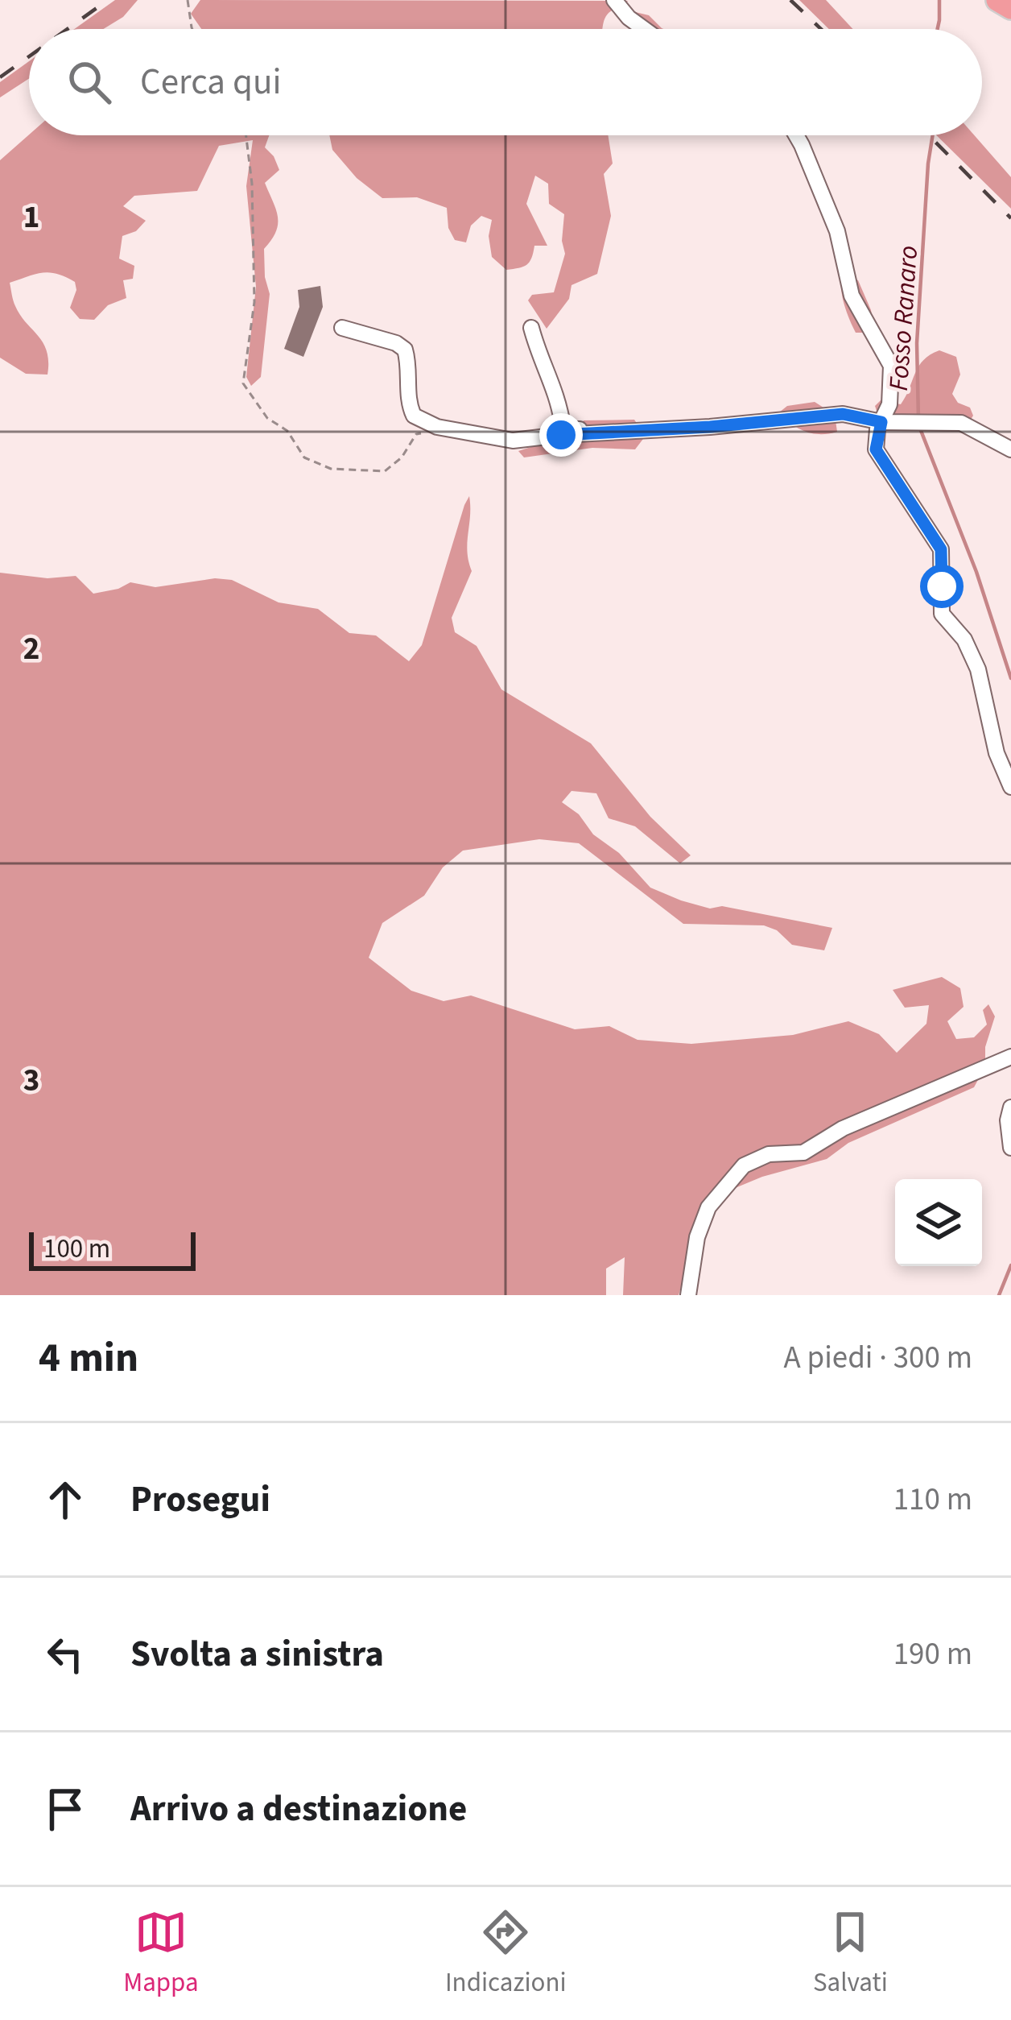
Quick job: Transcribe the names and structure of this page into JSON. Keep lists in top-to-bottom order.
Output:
{
  "water": ["Fosso Ranaro"],
  "scale_bar": "100 m",
  "page": {
    "search": "Cerca qui",
    "scale": "100 m",
    "heading": ["4 min", "A piedi · 300 m"],
    "list": [
      ["Prosegui", "110 m"],
      ["Svolta a sinistra", "190 m"],
      "Arrivo a destinazione"
    ],
    "nav": ["Mappa", "Indicazioni", "Salvati"]
  },
  "grid": {
    "rows": ["1", "2", "3"]
  }
}
